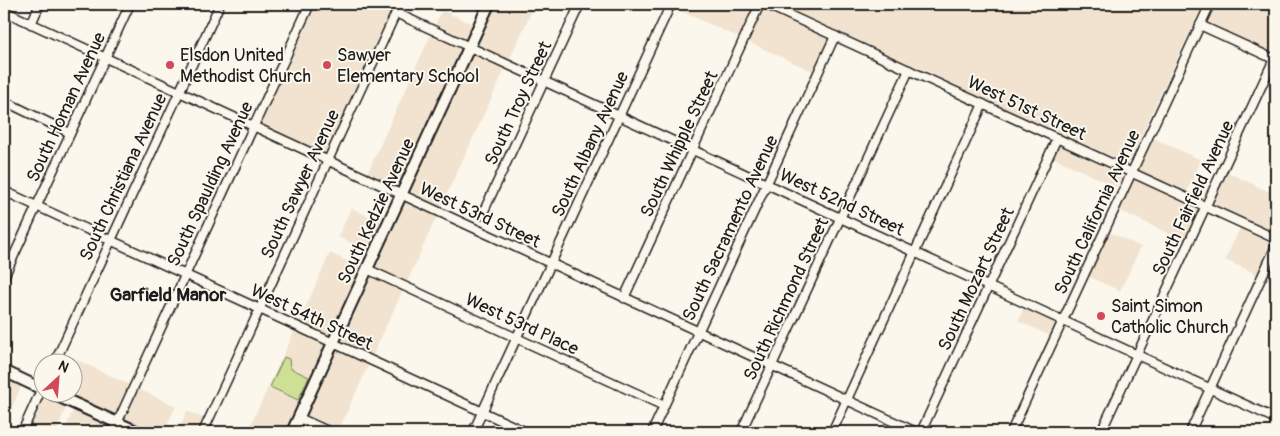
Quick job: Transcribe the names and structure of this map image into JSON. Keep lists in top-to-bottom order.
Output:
{
  "streets": {
    "main road": ["South Kedzie Avenue"],
    "street": [
      "South Troy Street",
      "South Homan Avenue",
      "West 51st Street",
      "South Albany Avenue",
      "South Whipple Street",
      "South Christiana Avenue",
      "South Spaulding Avenue",
      "South Sawyer Avenue",
      "South Fairfield Avenue",
      "West 52nd Street",
      "South California Avenue",
      "West 53rd Street",
      "South Sacramento Avenue",
      "South Mozart Street",
      "South Richmond Street",
      "West 54th Street",
      "West 53rd Place"
    ]
  },
  "crossings": [
    ["South Troy Street", "West 52nd Street"],
    ["South Homan Avenue", "West 53rd Street"],
    ["South Homan Avenue", "West 54th Street"],
    ["West 51st Street", "South Fairfield Avenue"],
    ["West 51st Street", "South California Avenue"],
    ["West 51st Street", "South Sacramento Avenue"],
    ["West 51st Street", "South Mozart Street"],
    ["West 51st Street", "South Richmond Street"],
    ["South Albany Avenue", "West 52nd Street"],
    ["South Albany Avenue", "West 53rd Street"],
    ["South Albany Avenue", "West 54th Street"],
    ["South Albany Avenue", "West 53rd Place"],
    ["South Whipple Street", "West 52nd Street"],
    ["South Whipple Street", "West 53rd Street"],
    ["South Christiana Avenue", "West 53rd Street"],
    ["South Christiana Avenue", "West 54th Street"],
    ["South Spaulding Avenue", "West 53rd Street"],
    ["South Spaulding Avenue", "West 54th Street"],
    ["South Sawyer Avenue", "West 52nd Street"],
    ["South Sawyer Avenue", "West 53rd Street"],
    ["South Sawyer Avenue", "West 54th Street"],
    ["South Fairfield Avenue", "West 52nd Street"],
    ["West 52nd Street", "South Kedzie Avenue"],
    ["West 52nd Street", "South California Avenue"],
    ["West 52nd Street", "South Sacramento Avenue"],
    ["West 52nd Street", "South Mozart Street"],
    ["West 52nd Street", "South Richmond Street"],
    ["South Kedzie Avenue", "West 53rd Street"],
    ["South Kedzie Avenue", "West 54th Street"],
    ["South Kedzie Avenue", "West 53rd Place"],
    ["West 53rd Street", "South Sacramento Avenue"],
    ["West 53rd Street", "South Richmond Street"],
    ["South Sacramento Avenue", "West 53rd Place"]
  ],
  "districts": ["Garfield Manor"],
  "places": ["Elsdon United Methodist Church", "Sawyer Elementary School", "Saint Simon Catholic Church"],
  "north": "top right"
}
